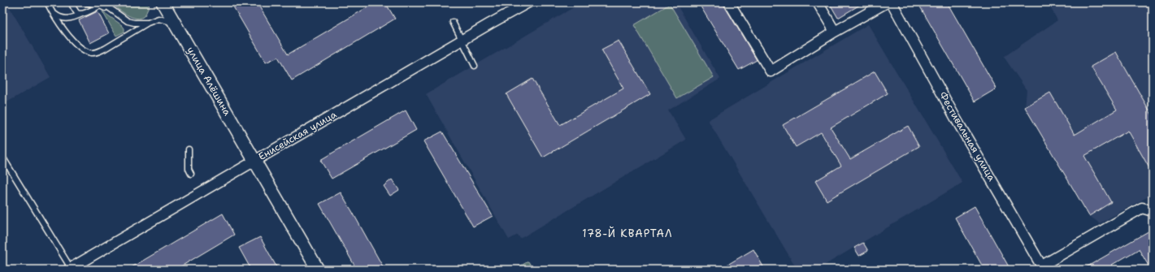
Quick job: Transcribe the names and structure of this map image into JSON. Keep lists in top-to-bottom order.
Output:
{
  "streets": {
    "street": ["улица Алёшина", "Енисейская улица", "Фестивальная улица"]
  },
  "crossings": [
    ["улица Алёшина", "Енисейская улица"]
  ],
  "districts": ["178-Й КВАРТАЛ"]
}
